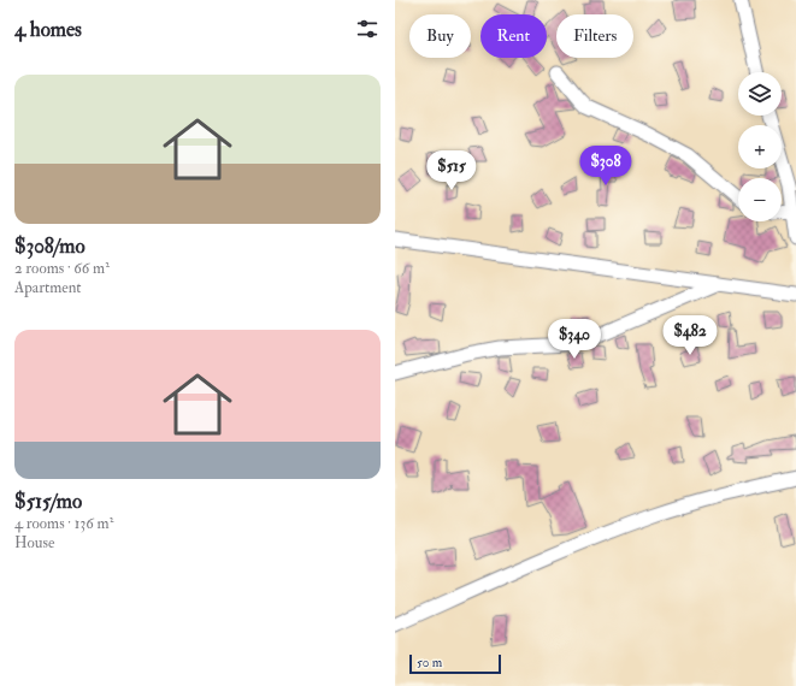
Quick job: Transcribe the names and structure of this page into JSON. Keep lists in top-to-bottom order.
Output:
{
  "scale_bar": "50 m",
  "page": {
    "heading": "4 homes",
    "chip": ["Buy", "Rent", "Filters"],
    "list": [
      {
        "name": "$308/mo",
        "note": "2 rooms · 66 m² · Apartment"
      },
      {
        "name": "$515/mo",
        "note": "4 rooms · 136 m² · House"
      }
    ],
    "map_buttons": ["+", "−"],
    "price": [
      "$308",
      "$515",
      "$482",
      "$340"
    ],
    "scale": "50 m"
  }
}
